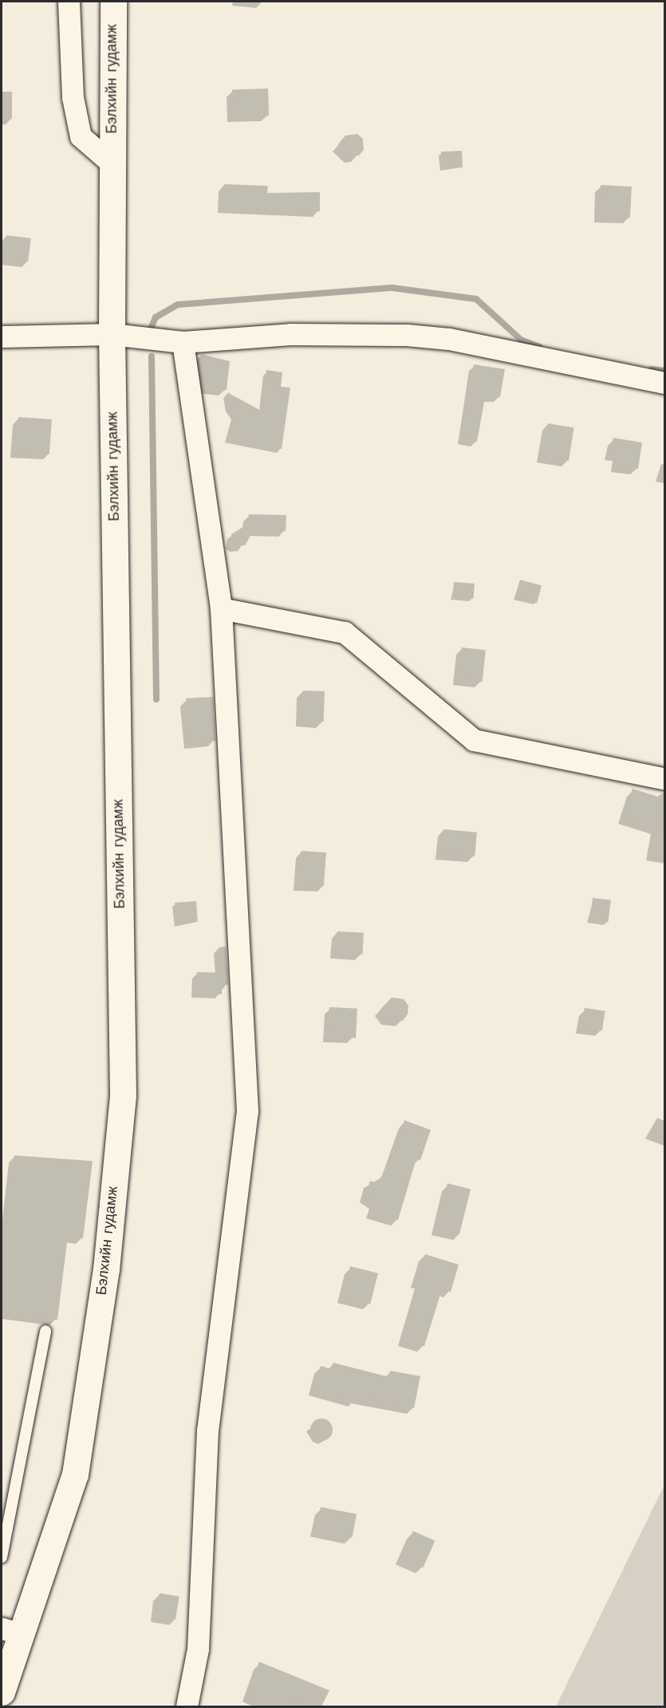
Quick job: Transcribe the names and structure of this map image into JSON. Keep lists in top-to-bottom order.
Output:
{
  "streets": {
    "main road": ["Бэлхийн гудамж"]
  }
}
